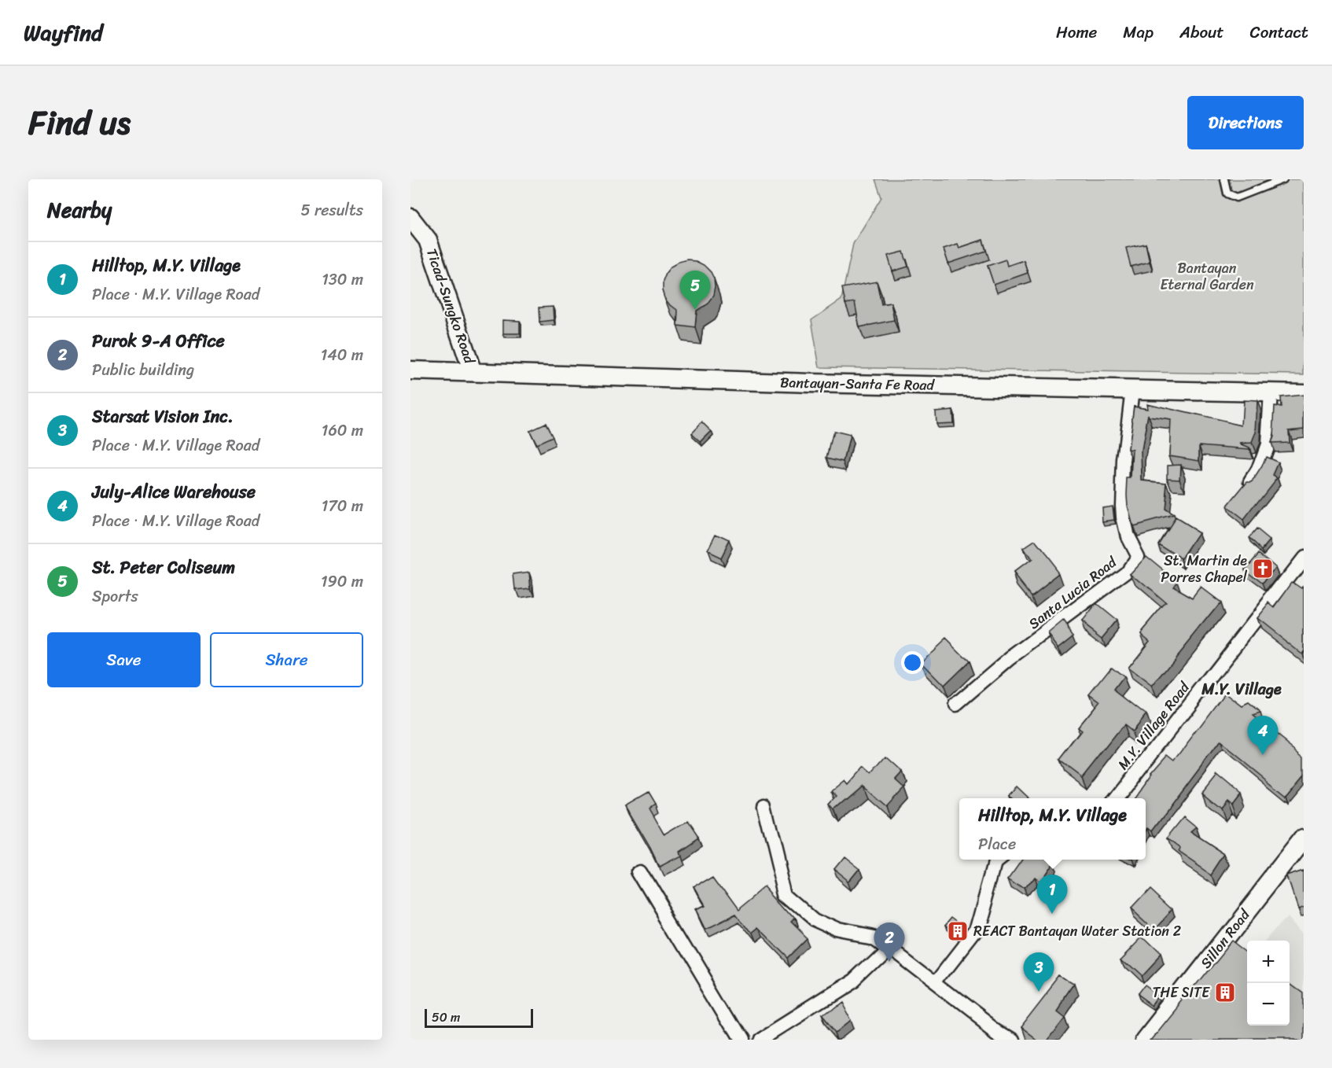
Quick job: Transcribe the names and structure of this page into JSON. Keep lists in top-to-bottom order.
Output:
{
  "streets": {
    "main road": ["Ticad-Sungko Road", "Bantayan-Santa Fe Road", "Sillon Road"],
    "street": ["Santa Lucia Road", "M.Y. Village Road"]
  },
  "crossings": [
    ["Ticad-Sungko Road", "Bantayan-Santa Fe Road"],
    ["Bantayan-Santa Fe Road", "Santa Lucia Road"]
  ],
  "districts": ["M.Y. Village"],
  "parks": ["Bantayan Eternal Garden"],
  "places": {
    "church": ["St. Martin de Porres Chapel"],
    "building": ["REACT Bantayan Water Station 2", "THE SITE"]
  },
  "scale_bar": "50 m",
  "page": {
    "header": "Wayfind",
    "nav": [
      "Home",
      "Map",
      "About",
      "Contact"
    ],
    "title": "Find us",
    "buttons": [
      "Directions",
      ["Save", "Share"]
    ],
    "heading": ["Nearby", "5 results"],
    "list": [
      {
        "mark": "1",
        "name": "Hilltop, M.Y. Village",
        "note": "Place · M.Y. Village Road",
        "value": "130 m"
      },
      {
        "mark": "2",
        "name": "Purok 9-A Office",
        "note": "Public building",
        "value": "140 m"
      },
      {
        "mark": "3",
        "name": "Starsat Vision Inc.",
        "note": "Place · M.Y. Village Road",
        "value": "160 m"
      },
      {
        "mark": "4",
        "name": "July-Alice Warehouse",
        "note": "Place · M.Y. Village Road",
        "value": "170 m"
      },
      {
        "mark": "5",
        "name": "St. Peter Coliseum",
        "note": "Sports",
        "value": "190 m"
      }
    ],
    "pins": [
      "5",
      "4",
      "1",
      "2",
      "3"
    ],
    "popup": ["Hilltop, M.Y. Village", "Place"],
    "map_buttons": ["+", "−"],
    "scale": "50 m"
  }
}
